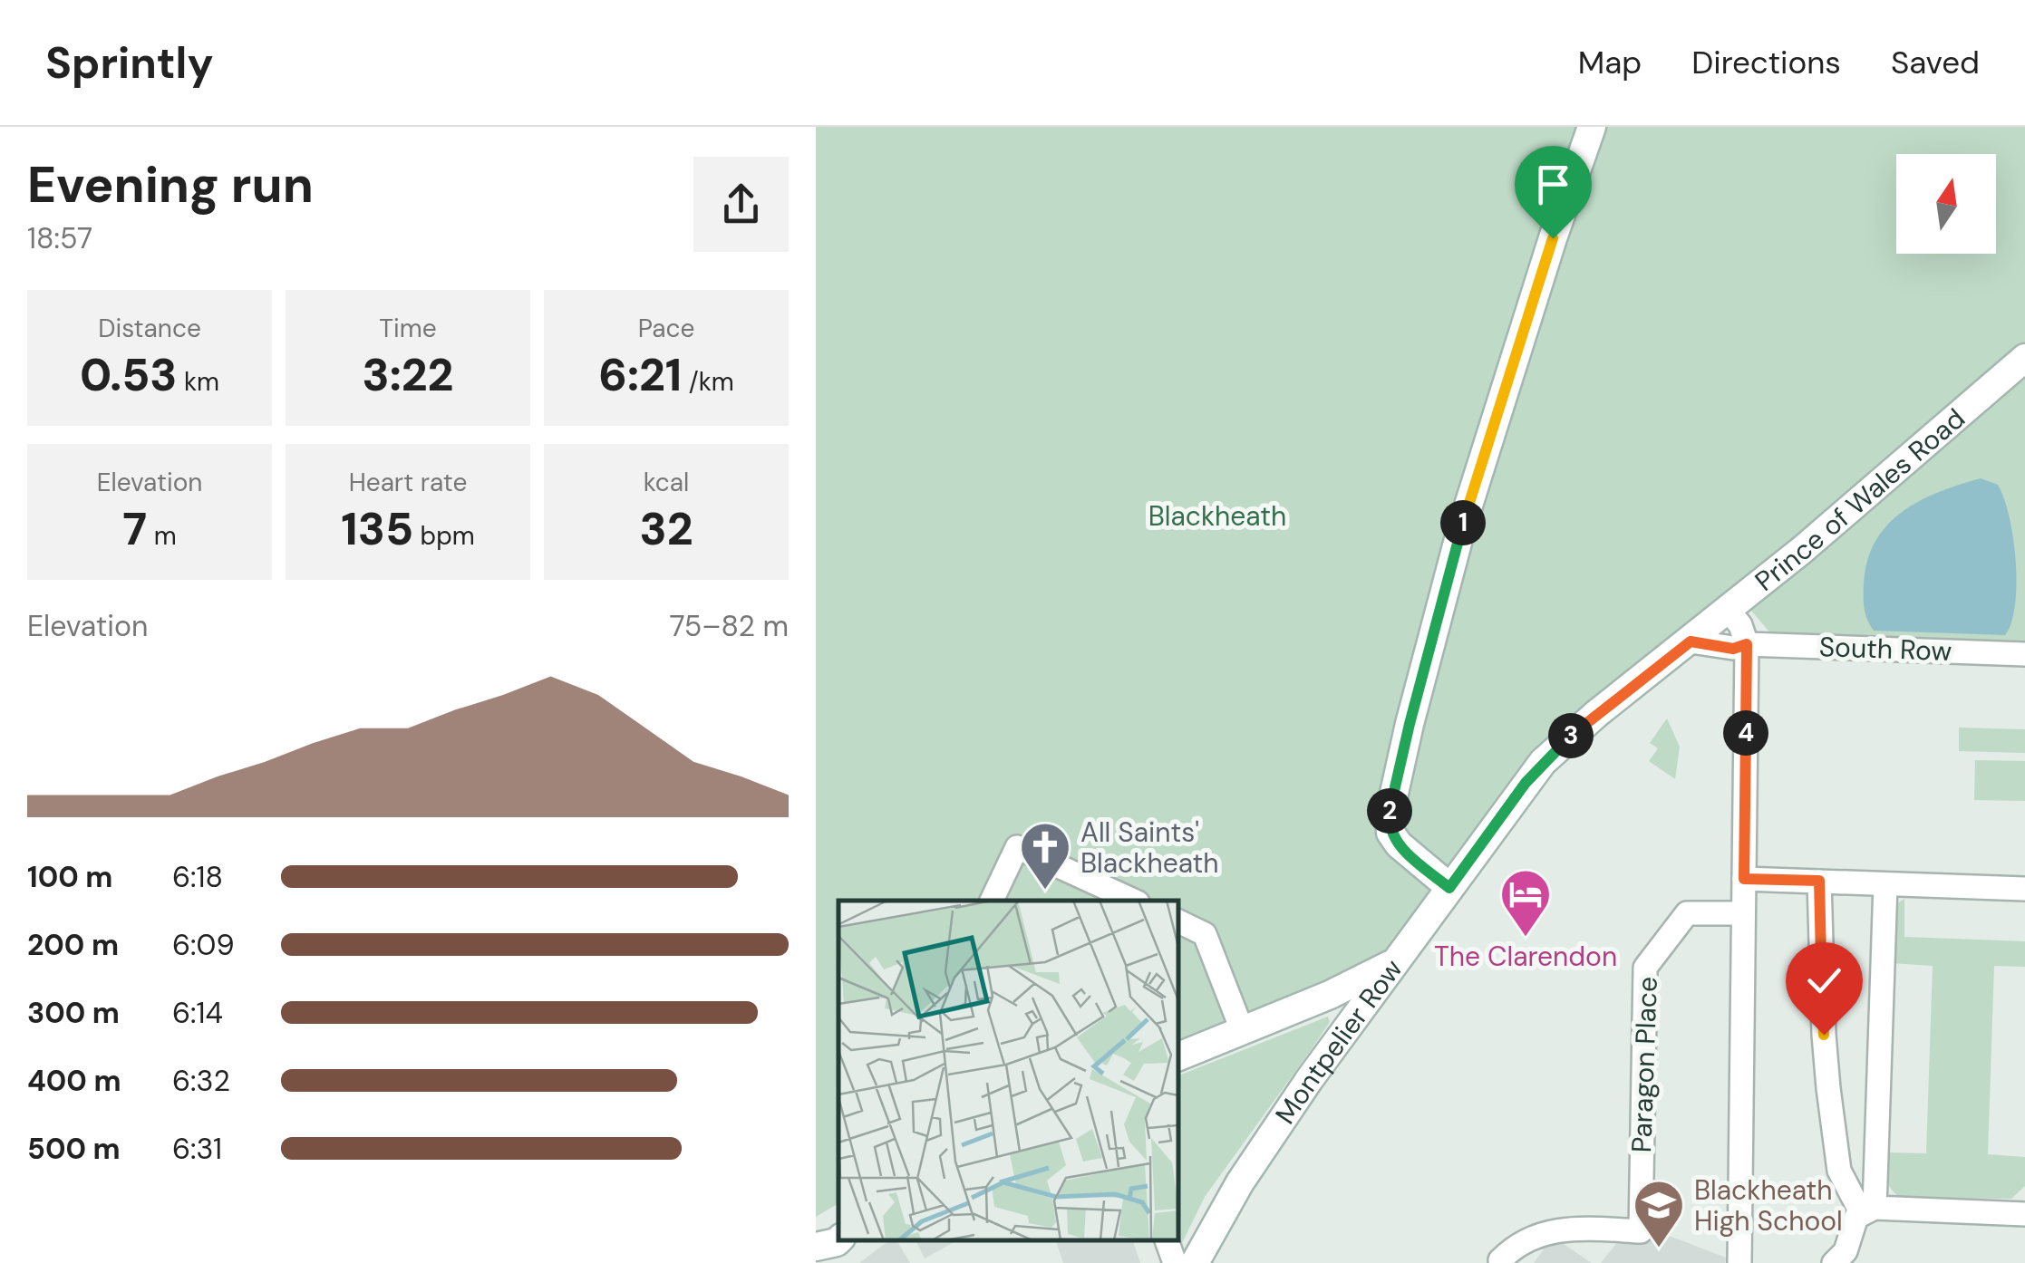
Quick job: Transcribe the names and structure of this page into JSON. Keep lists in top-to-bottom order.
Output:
{
  "streets": {
    "main road": ["Prince of Wales Road", "Montpelier Row"],
    "street": ["South Row", "Paragon Place"]
  },
  "crossings": [
    ["Prince of Wales Road", "South Row"],
    ["Prince of Wales Road", "Montpelier Row"],
    ["South Row", "Montpelier Row"]
  ],
  "parks": ["Blackheath"],
  "places": {
    "church": ["All Saints' Blackheath"],
    "hotel": ["The Clarendon"],
    "school or university": ["Blackheath High School"]
  },
  "north": "top",
  "page": {
    "header": "Sprintly",
    "nav": ["Map", "Directions", "Saved"],
    "heading": ["Evening run", "18:57"],
    "stats": [
      ["Distance", "0.53 km"],
      ["Time", "3:22"],
      ["Pace", "6:21 /km"],
      ["Elevation", "7 m"],
      ["Heart rate", "135 bpm"],
      ["kcal", "32"]
    ],
    "pins": [
      "1",
      "4",
      "3",
      "2"
    ],
    "chart": ["Elevation", "75–82 m"],
    "list": [
      {
        "name": "100 m",
        "note": "6:18"
      },
      {
        "name": "200 m",
        "note": "6:09"
      },
      {
        "name": "300 m",
        "note": "6:14"
      },
      {
        "name": "400 m",
        "note": "6:32"
      },
      {
        "name": "500 m",
        "note": "6:31"
      }
    ]
  }
}
